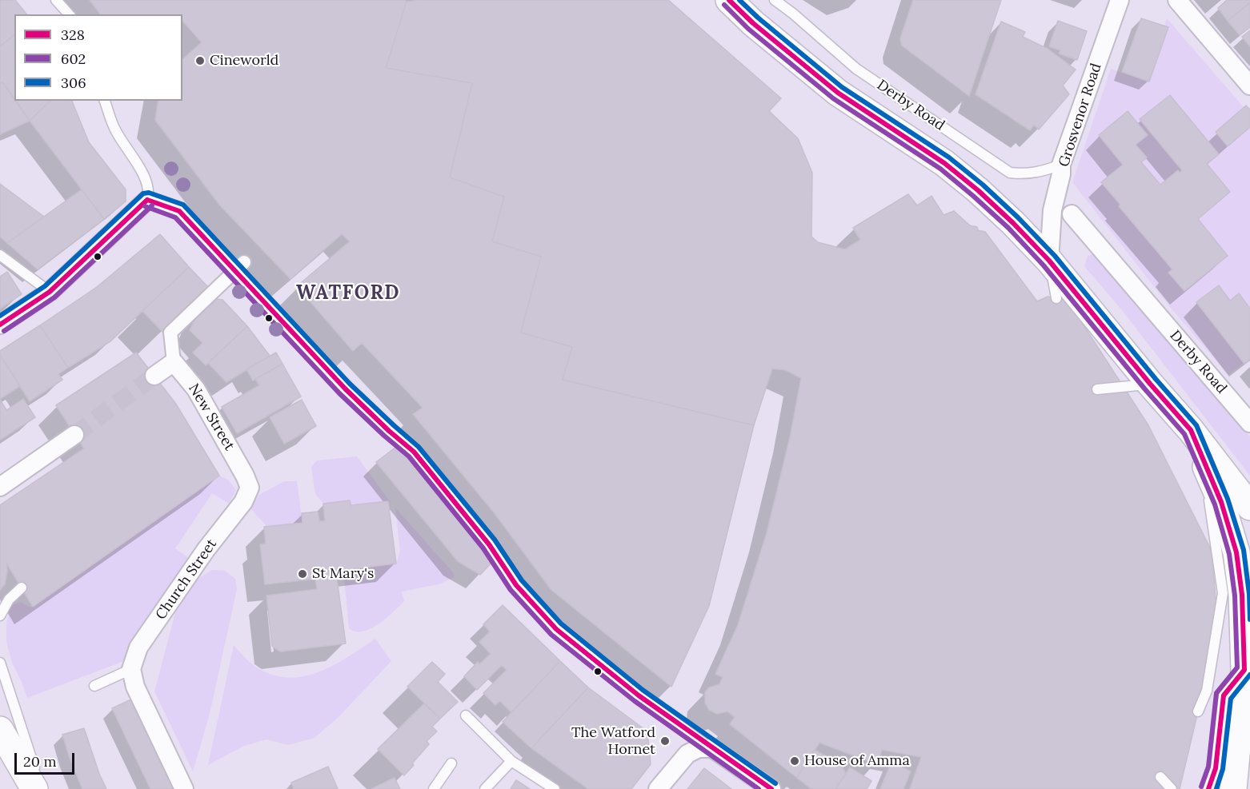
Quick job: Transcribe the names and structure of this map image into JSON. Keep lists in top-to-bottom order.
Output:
{
  "streets": {
    "street": [
      "Derby Road",
      "Grosvenor Road",
      "New Street",
      "Church Street"
    ]
  },
  "crossings": [
    ["Derby Road", "Grosvenor Road"],
    ["New Street", "Church Street"]
  ],
  "districts": ["WATFORD"],
  "places": [
    "Cineworld",
    "St Mary's",
    "The Watford Hornet",
    "House of Amma"
  ],
  "lines": ["transit line 328", "transit line 306", "transit line 602"],
  "legend": ["328", "602", "306"],
  "scale_bar": "20 m"
}
